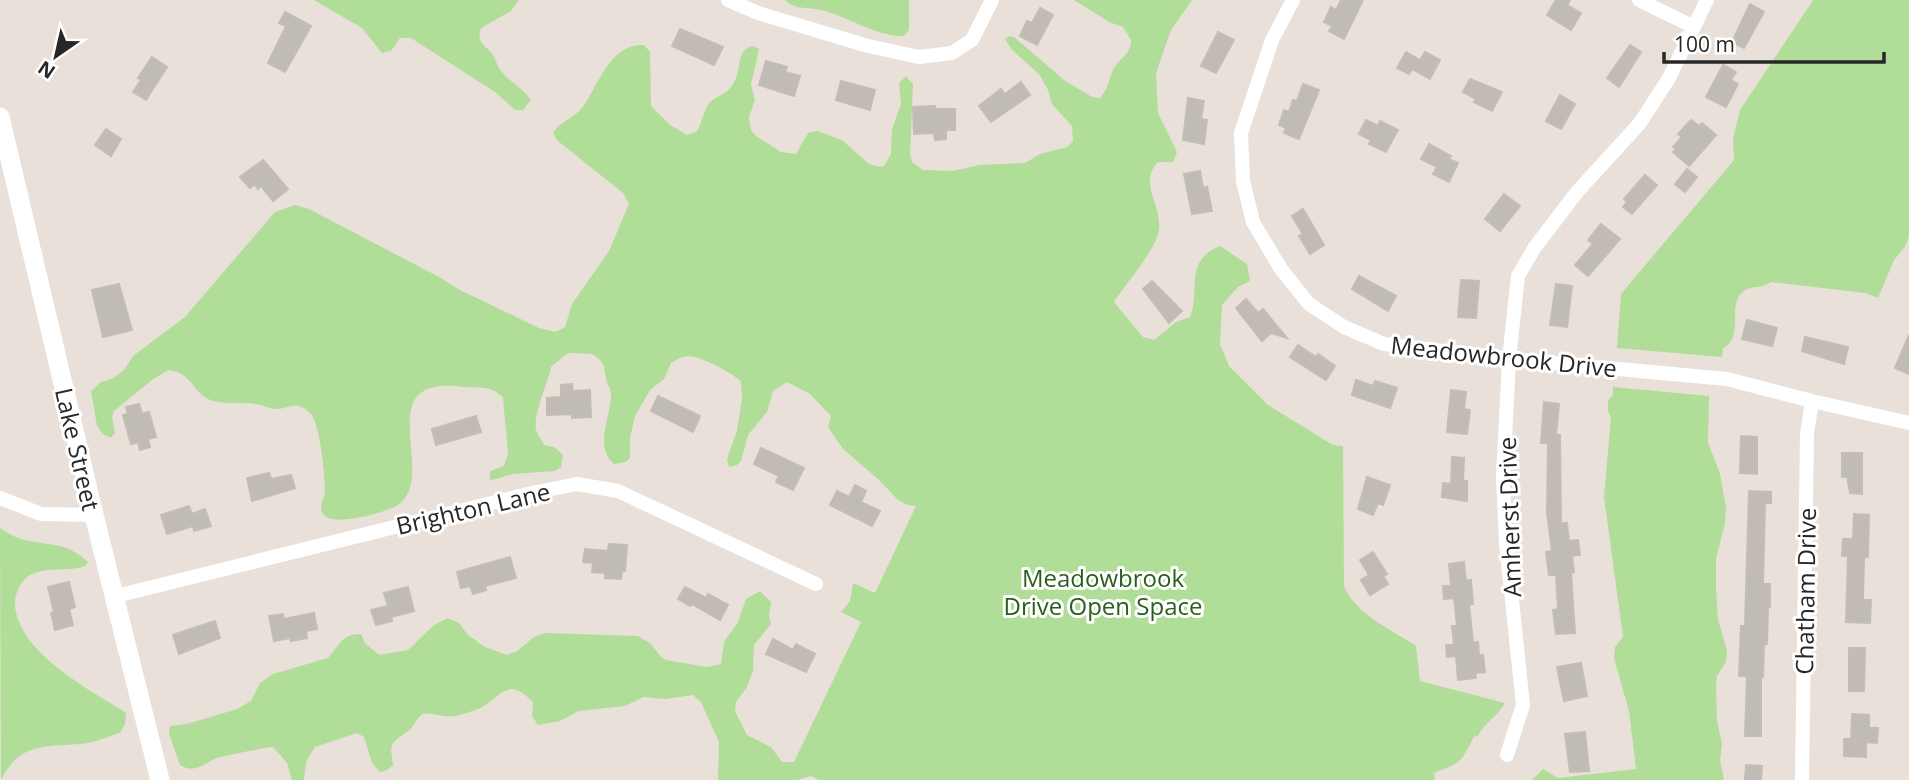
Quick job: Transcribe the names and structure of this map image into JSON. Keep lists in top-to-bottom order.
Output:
{
  "streets": {
    "street": [
      "Meadowbrook Drive",
      "Lake Street",
      "Brighton Lane",
      "Amherst Drive",
      "Chatham Drive"
    ]
  },
  "crossings": [
    ["Meadowbrook Drive", "Amherst Drive"],
    ["Meadowbrook Drive", "Chatham Drive"],
    ["Lake Street", "Brighton Lane"]
  ],
  "parks": ["Meadowbrook Drive Open Space"],
  "scale_bar": "100 m",
  "north": "bottom left"
}
